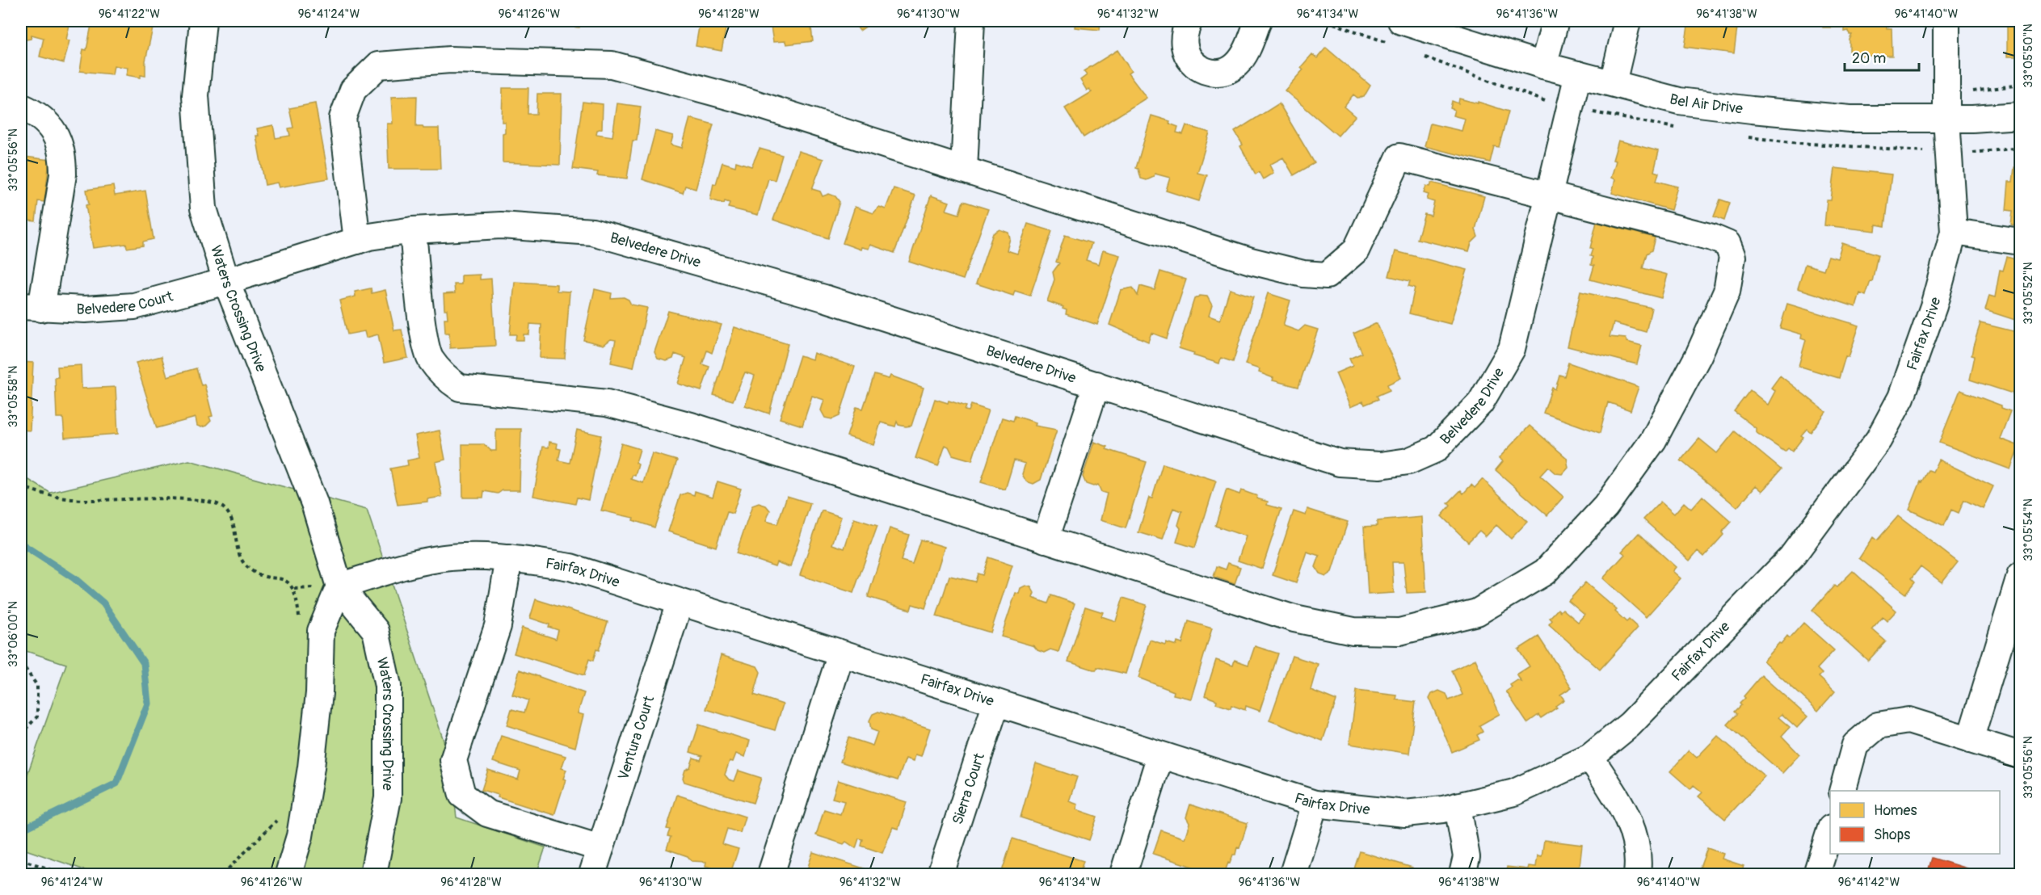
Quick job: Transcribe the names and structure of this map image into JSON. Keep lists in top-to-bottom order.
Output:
{
  "streets": {
    "street": [
      "Bel Air Drive",
      "Belvedere Drive",
      "Belvedere Court",
      "Waters Crossing Drive",
      "Fairfax Drive",
      "Ventura Court",
      "Sierra Court"
    ]
  },
  "crossings": [
    ["Bel Air Drive", "Belvedere Drive"],
    ["Bel Air Drive", "Fairfax Drive"],
    ["Belvedere Drive", "Belvedere Court"],
    ["Belvedere Drive", "Waters Crossing Drive"],
    ["Belvedere Court", "Waters Crossing Drive"],
    ["Waters Crossing Drive", "Fairfax Drive"],
    ["Fairfax Drive", "Ventura Court"],
    ["Fairfax Drive", "Sierra Court"]
  ],
  "legend": ["Homes", "Shops"],
  "scale_bar": "20 m",
  "coordinates": [
    "96°41'22\"W",
    "96°41'24\"W",
    "96°41'26\"W",
    "96°41'28\"W",
    "96°41'30\"W",
    "96°41'32\"W",
    "96°41'34\"W",
    "96°41'36\"W",
    "96°41'38\"W",
    "96°41'40\"W",
    "33°05'50\"N",
    "33°05'56\"N",
    "33°05'52\"N",
    "33°05'58\"N",
    "33°05'54\"N",
    "33°06'00\"N",
    "96°41'42\"W"
  ]
}
